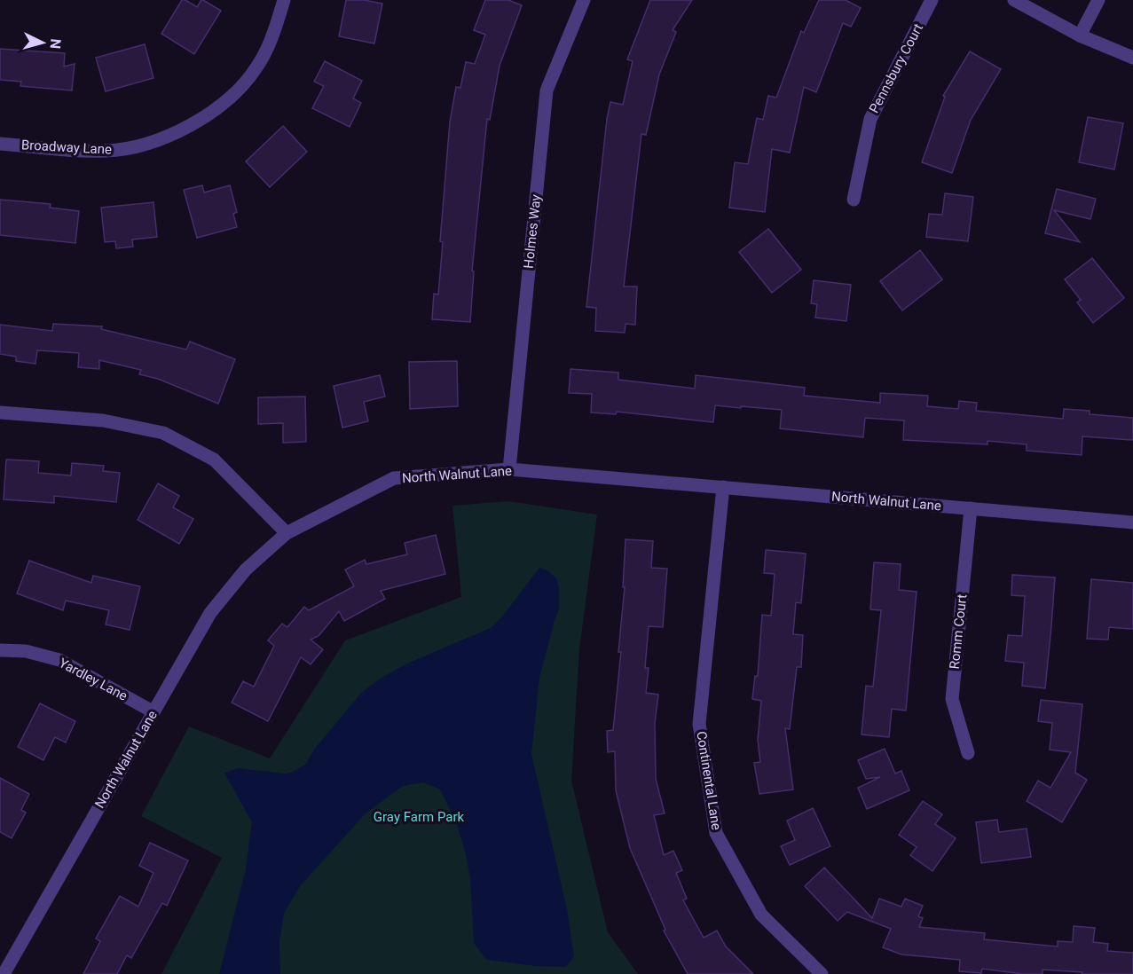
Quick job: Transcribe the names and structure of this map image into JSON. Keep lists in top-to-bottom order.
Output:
{
  "streets": {
    "street": [
      "Pennsbury Court",
      "Broadway Lane",
      "Holmes Way",
      "North Walnut Lane",
      "Romm Court",
      "Yardley Lane",
      "Continental Lane"
    ]
  },
  "crossings": [
    ["Holmes Way", "North Walnut Lane"],
    ["North Walnut Lane", "Romm Court"],
    ["North Walnut Lane", "Yardley Lane"],
    ["North Walnut Lane", "Continental Lane"]
  ],
  "parks": ["Gray Farm Park"],
  "north": "right"
}
